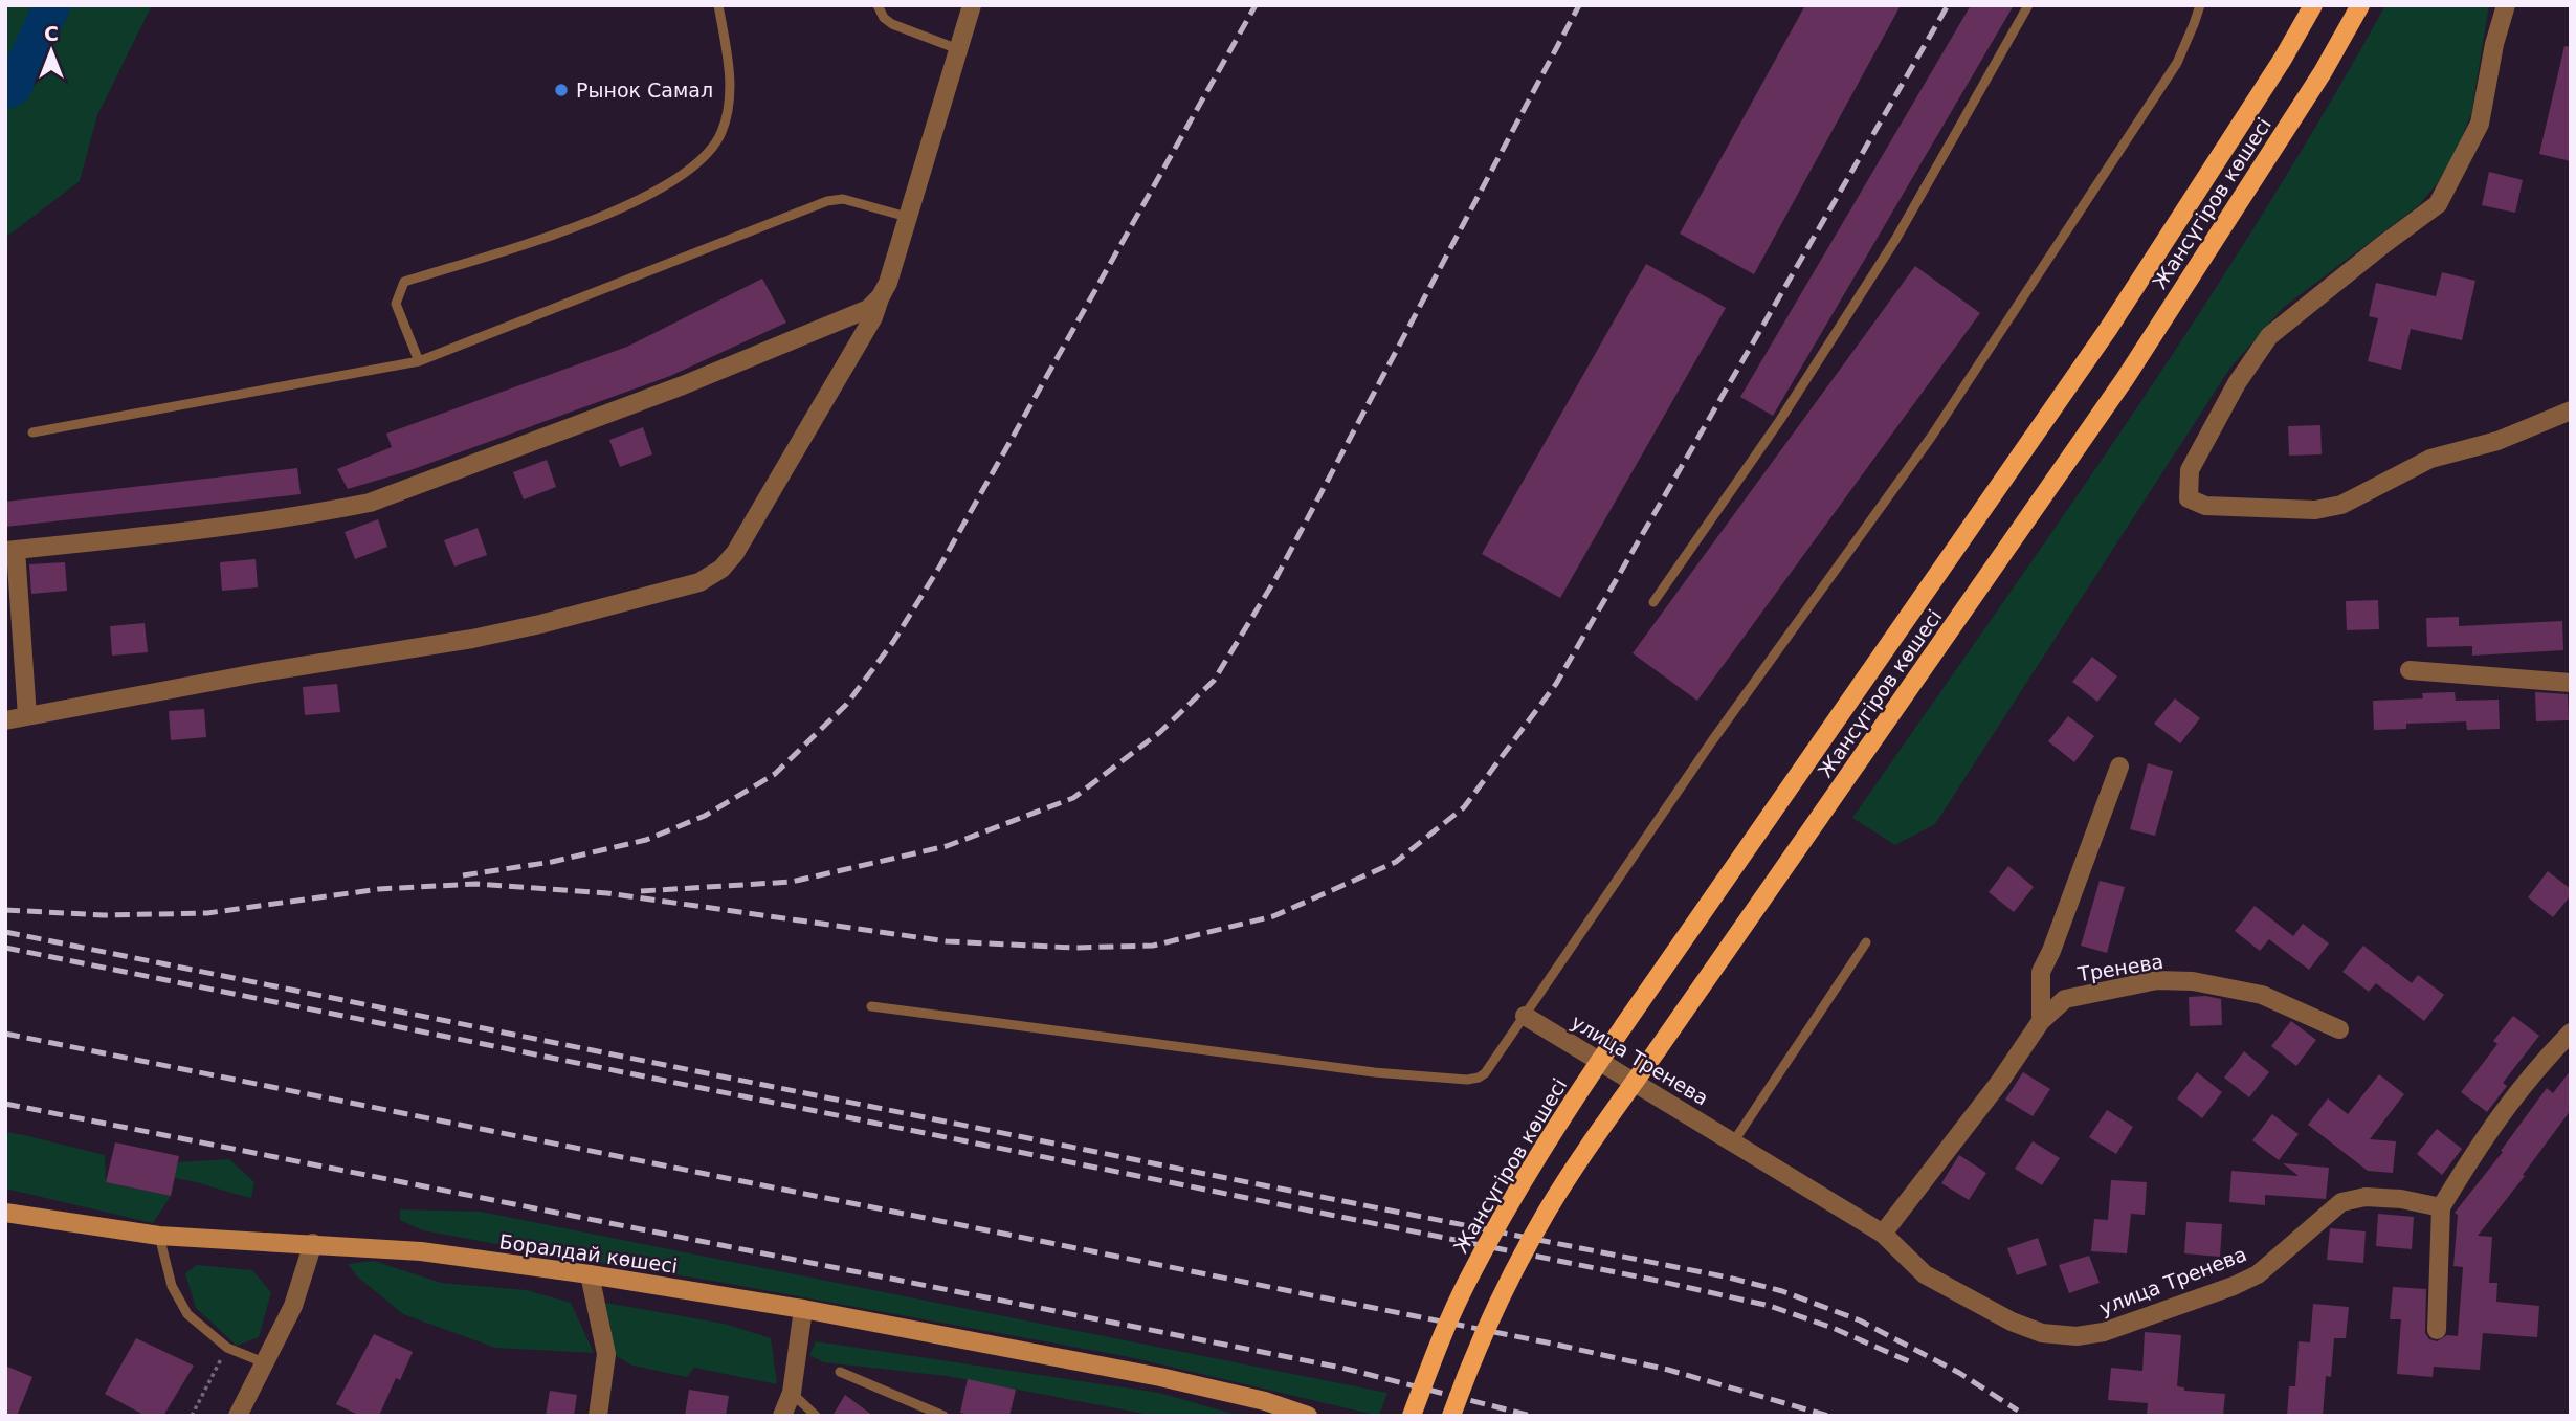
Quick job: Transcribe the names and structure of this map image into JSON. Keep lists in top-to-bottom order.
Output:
{
  "streets": {
    "main road": ["Жансүгіров көшесі", "Боралдай көшесі"],
    "street": ["Тренева", "улица Тренева"]
  },
  "crossings": [
    ["Тренева", "улица Тренева"]
  ],
  "places": ["Рынок Самал"],
  "north": "top"
}
